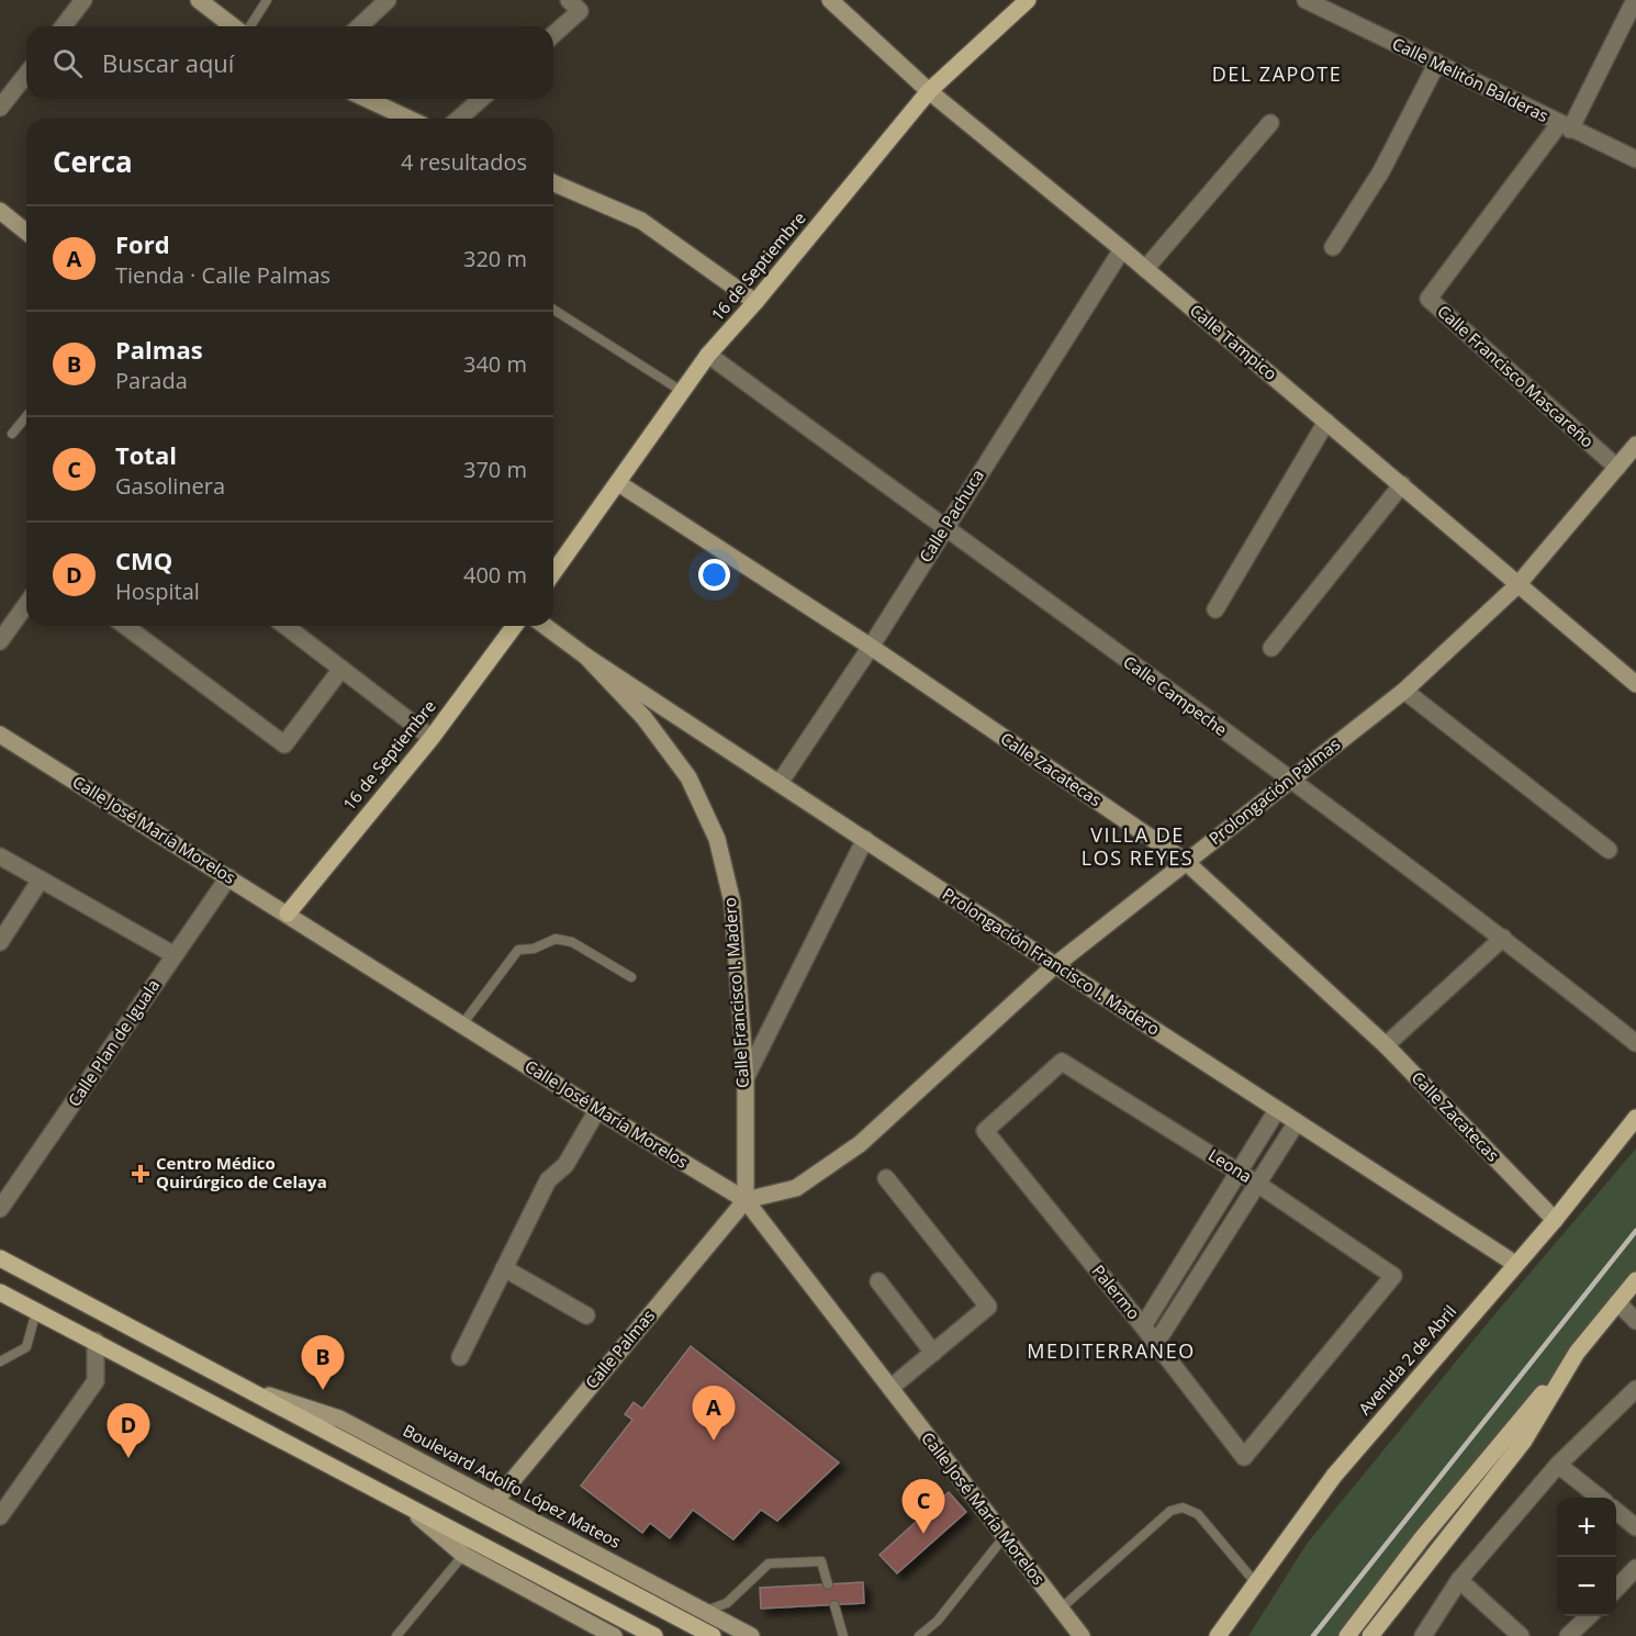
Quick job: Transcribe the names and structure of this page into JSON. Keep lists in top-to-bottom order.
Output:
{
  "streets": {
    "main road": [
      "16 de Septiembre",
      "Calle Tampico",
      "Calle Zacatecas",
      "Prolongación Palmas",
      "Calle José María Morelos",
      "Prolongación Francisco I. Madero",
      "Calle Francisco I. Madero",
      "Calle Palmas",
      "Avenida 2 de Abril",
      "Boulevard Adolfo López Mateos"
    ],
    "street": [
      "Calle Melitón Balderas",
      "Calle Francisco Mascareño",
      "Calle Pachuca",
      "Calle Campeche",
      "Calle Plan de Iguala",
      "Leona",
      "Palermo"
    ]
  },
  "crossings": [
    ["Calle Melitón Balderas", "Calle Francisco Mascareño"],
    ["16 de Septiembre", "Calle Tampico"],
    ["16 de Septiembre", "Calle Campeche"],
    ["16 de Septiembre", "Calle Zacatecas"],
    ["16 de Septiembre", "Calle José María Morelos"],
    ["Calle Tampico", "Calle Pachuca"],
    ["Calle Tampico", "Prolongación Palmas"],
    ["Calle Francisco Mascareño", "Prolongación Palmas"],
    ["Calle Pachuca", "Calle Campeche"],
    ["Calle Pachuca", "Calle Zacatecas"],
    ["Calle Pachuca", "Prolongación Francisco I. Madero"],
    ["Calle Campeche", "Prolongación Palmas"],
    ["Calle Zacatecas", "Prolongación Palmas"],
    ["Calle Zacatecas", "Avenida 2 de Abril"],
    ["Prolongación Palmas", "Calle José María Morelos"],
    ["Prolongación Palmas", "Prolongación Francisco I. Madero"],
    ["Prolongación Palmas", "Calle Francisco I. Madero"],
    ["Prolongación Palmas", "Calle Palmas"],
    ["Calle José María Morelos", "Calle Francisco I. Madero"],
    ["Calle José María Morelos", "Calle Plan de Iguala"],
    ["Calle José María Morelos", "Calle Palmas"],
    ["Prolongación Francisco I. Madero", "Calle Francisco I. Madero"],
    ["Prolongación Francisco I. Madero", "Avenida 2 de Abril"],
    ["Calle Francisco I. Madero", "Calle Palmas"],
    ["Leona", "Palermo"],
    ["Calle Palmas", "Boulevard Adolfo López Mateos"]
  ],
  "districts": ["DEL ZAPOTE", "VILLA DE LOS REYES", "MEDITERRANEO"],
  "places": {
    "health": ["Centro Médico Quirúrgico de Celaya"]
  },
  "page": {
    "search": "Buscar aquí",
    "heading": ["Cerca", "4 resultados"],
    "list": [
      {
        "mark": "A",
        "name": "Ford",
        "note": "Tienda · Calle Palmas",
        "value": "320 m"
      },
      {
        "mark": "B",
        "name": "Palmas",
        "note": "Parada",
        "value": "340 m"
      },
      {
        "mark": "C",
        "name": "Total",
        "note": "Gasolinera",
        "value": "370 m"
      },
      {
        "mark": "D",
        "name": "CMQ",
        "note": "Hospital",
        "value": "400 m"
      }
    ],
    "pins": [
      "B",
      "A",
      "D",
      "C"
    ],
    "map_buttons": ["+", "−"]
  }
}
